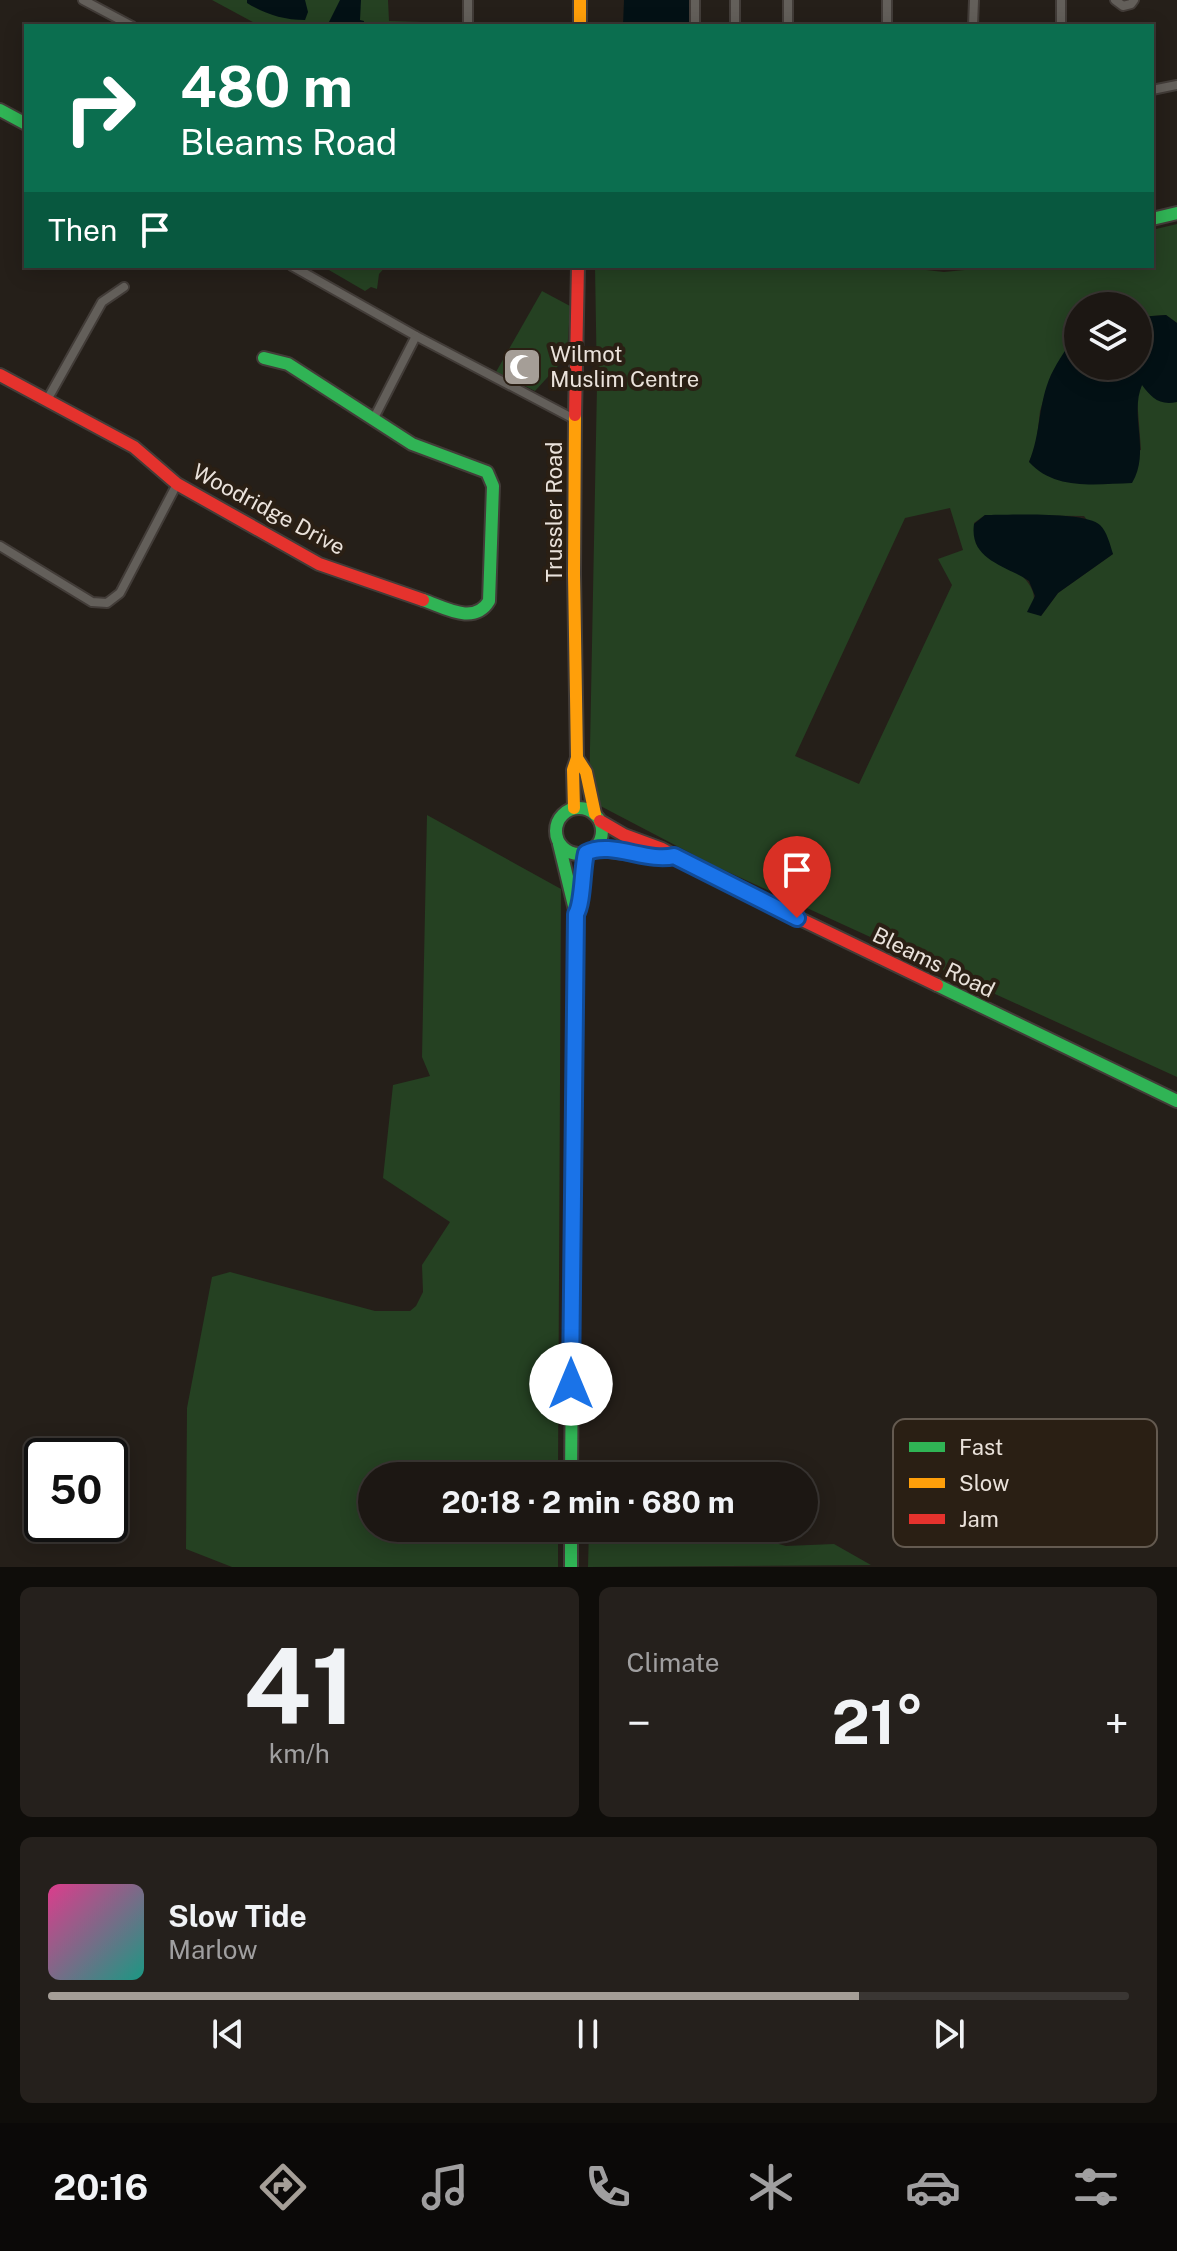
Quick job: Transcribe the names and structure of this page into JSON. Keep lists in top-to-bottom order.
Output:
{
  "streets": {
    "main road": ["Woodridge Drive", "Trussler Road", "Bleams Road"]
  },
  "crossings": [
    ["Trussler Road", "Bleams Road"]
  ],
  "places": {
    "mosque": ["Wilmot Muslim Centre"]
  },
  "legend": ["Fast", "Slow", "Jam"],
  "page": {
    "turn": ["480 m", "Bleams Road"],
    "then": "Then",
    "limit": "50",
    "trip": "20:18 · 2 min · 680 m",
    "tile": [
      ["41", "km/h"],
      "Climate"
    ],
    "heat": ["−", "21°", "+"],
    "song": ["Slow Tide", "Marlow"],
    "tabs": "20:16"
  }
}
